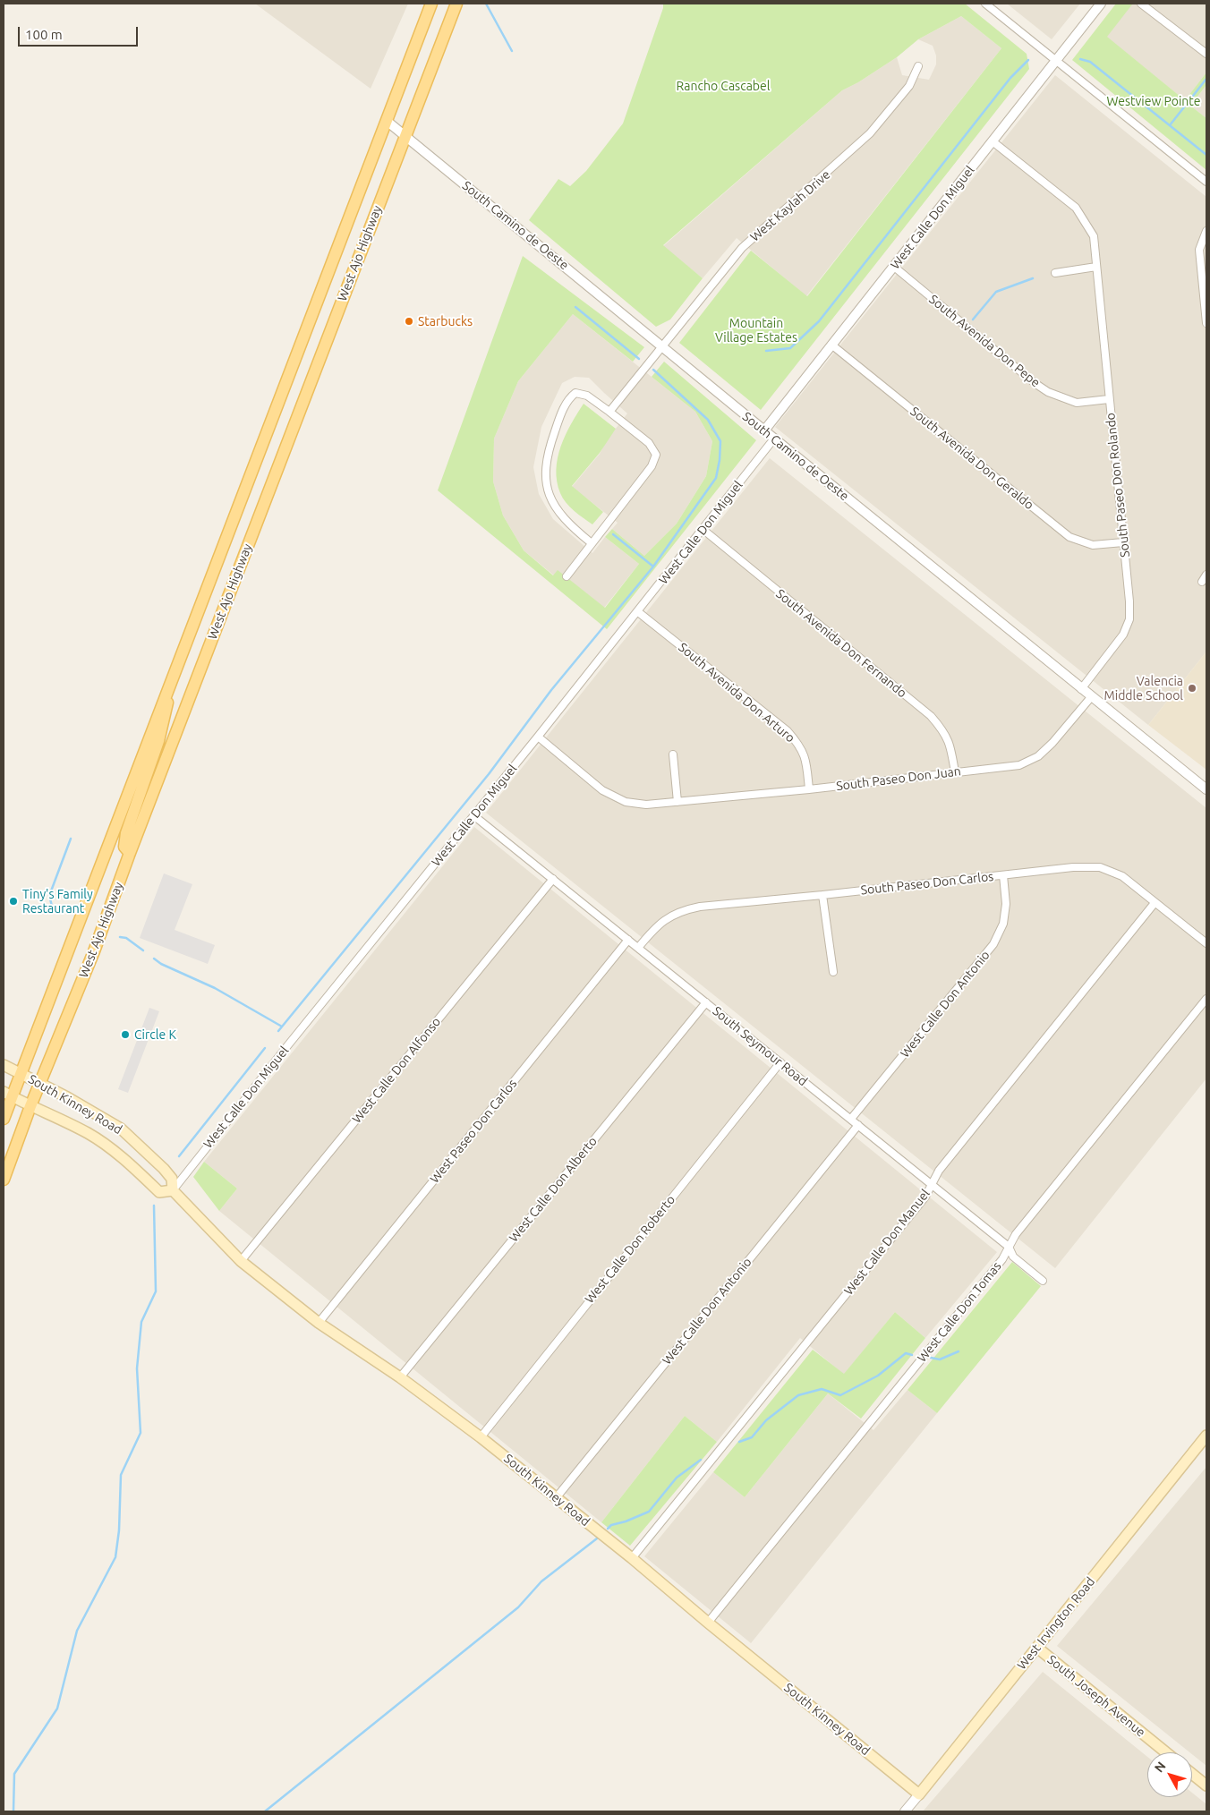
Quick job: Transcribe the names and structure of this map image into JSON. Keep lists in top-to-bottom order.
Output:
{
  "streets": {
    "main road": [
      "West Ajo Highway",
      "South Kinney Road",
      "West Irvington Road",
      "South Joseph Avenue"
    ],
    "street": [
      "West Kaylah Drive",
      "West Calle Don Miguel",
      "South Camino de Oeste",
      "South Avenida Don Pepe",
      "South Avenida Don Geraldo",
      "South Paseo Don Rolando",
      "South Avenida Don Fernando",
      "South Avenida Don Arturo",
      "South Paseo Don Juan",
      "South Paseo Don Carlos",
      "West Calle Don Antonio",
      "South Seymour Road",
      "West Calle Don Alfonso",
      "West Paseo Don Carlos",
      "West Calle Don Alberto",
      "West Calle Don Manuel",
      "West Calle Don Roberto",
      "West Calle Don Tomas"
    ]
  },
  "crossings": [
    ["West Kaylah Drive", "South Camino de Oeste"],
    ["West Calle Don Miguel", "South Camino de Oeste"],
    ["West Calle Don Miguel", "South Avenida Don Pepe"],
    ["West Calle Don Miguel", "South Avenida Don Geraldo"],
    ["West Calle Don Miguel", "South Paseo Don Rolando"],
    ["West Calle Don Miguel", "South Avenida Don Fernando"],
    ["West Calle Don Miguel", "South Avenida Don Arturo"],
    ["West Calle Don Miguel", "South Paseo Don Juan"],
    ["West Calle Don Miguel", "South Seymour Road"],
    ["West Calle Don Miguel", "South Kinney Road"],
    ["South Camino de Oeste", "West Ajo Highway"],
    ["South Camino de Oeste", "South Paseo Don Rolando"],
    ["South Camino de Oeste", "South Paseo Don Juan"],
    ["West Ajo Highway", "South Kinney Road"],
    ["South Avenida Don Pepe", "South Paseo Don Rolando"],
    ["South Avenida Don Geraldo", "South Paseo Don Rolando"],
    ["South Avenida Don Fernando", "South Paseo Don Juan"],
    ["South Avenida Don Arturo", "South Paseo Don Juan"],
    ["South Paseo Don Carlos", "West Calle Don Antonio"],
    ["South Paseo Don Carlos", "South Seymour Road"],
    ["South Paseo Don Carlos", "West Calle Don Manuel"],
    ["West Calle Don Antonio", "South Seymour Road"],
    ["West Calle Don Antonio", "South Kinney Road"],
    ["South Seymour Road", "West Calle Don Alfonso"],
    ["South Seymour Road", "West Paseo Don Carlos"],
    ["South Seymour Road", "West Calle Don Alberto"],
    ["South Seymour Road", "West Calle Don Manuel"],
    ["South Seymour Road", "West Calle Don Roberto"],
    ["South Seymour Road", "West Calle Don Tomas"],
    ["West Calle Don Alfonso", "South Kinney Road"],
    ["South Kinney Road", "West Paseo Don Carlos"],
    ["South Kinney Road", "West Calle Don Alberto"],
    ["South Kinney Road", "West Calle Don Manuel"],
    ["South Kinney Road", "West Calle Don Roberto"],
    ["South Kinney Road", "West Calle Don Tomas"],
    ["South Kinney Road", "West Irvington Road"],
    ["West Irvington Road", "South Joseph Avenue"]
  ],
  "parks": ["Rancho Cascabel", "Westview Pointe", "Mountain Village Estates"],
  "places": [
    "Starbucks",
    "Valencia Middle School",
    "Tiny's Family Restaurant",
    "Circle K"
  ],
  "scale_bar": "100 m",
  "north": "top left"
}
